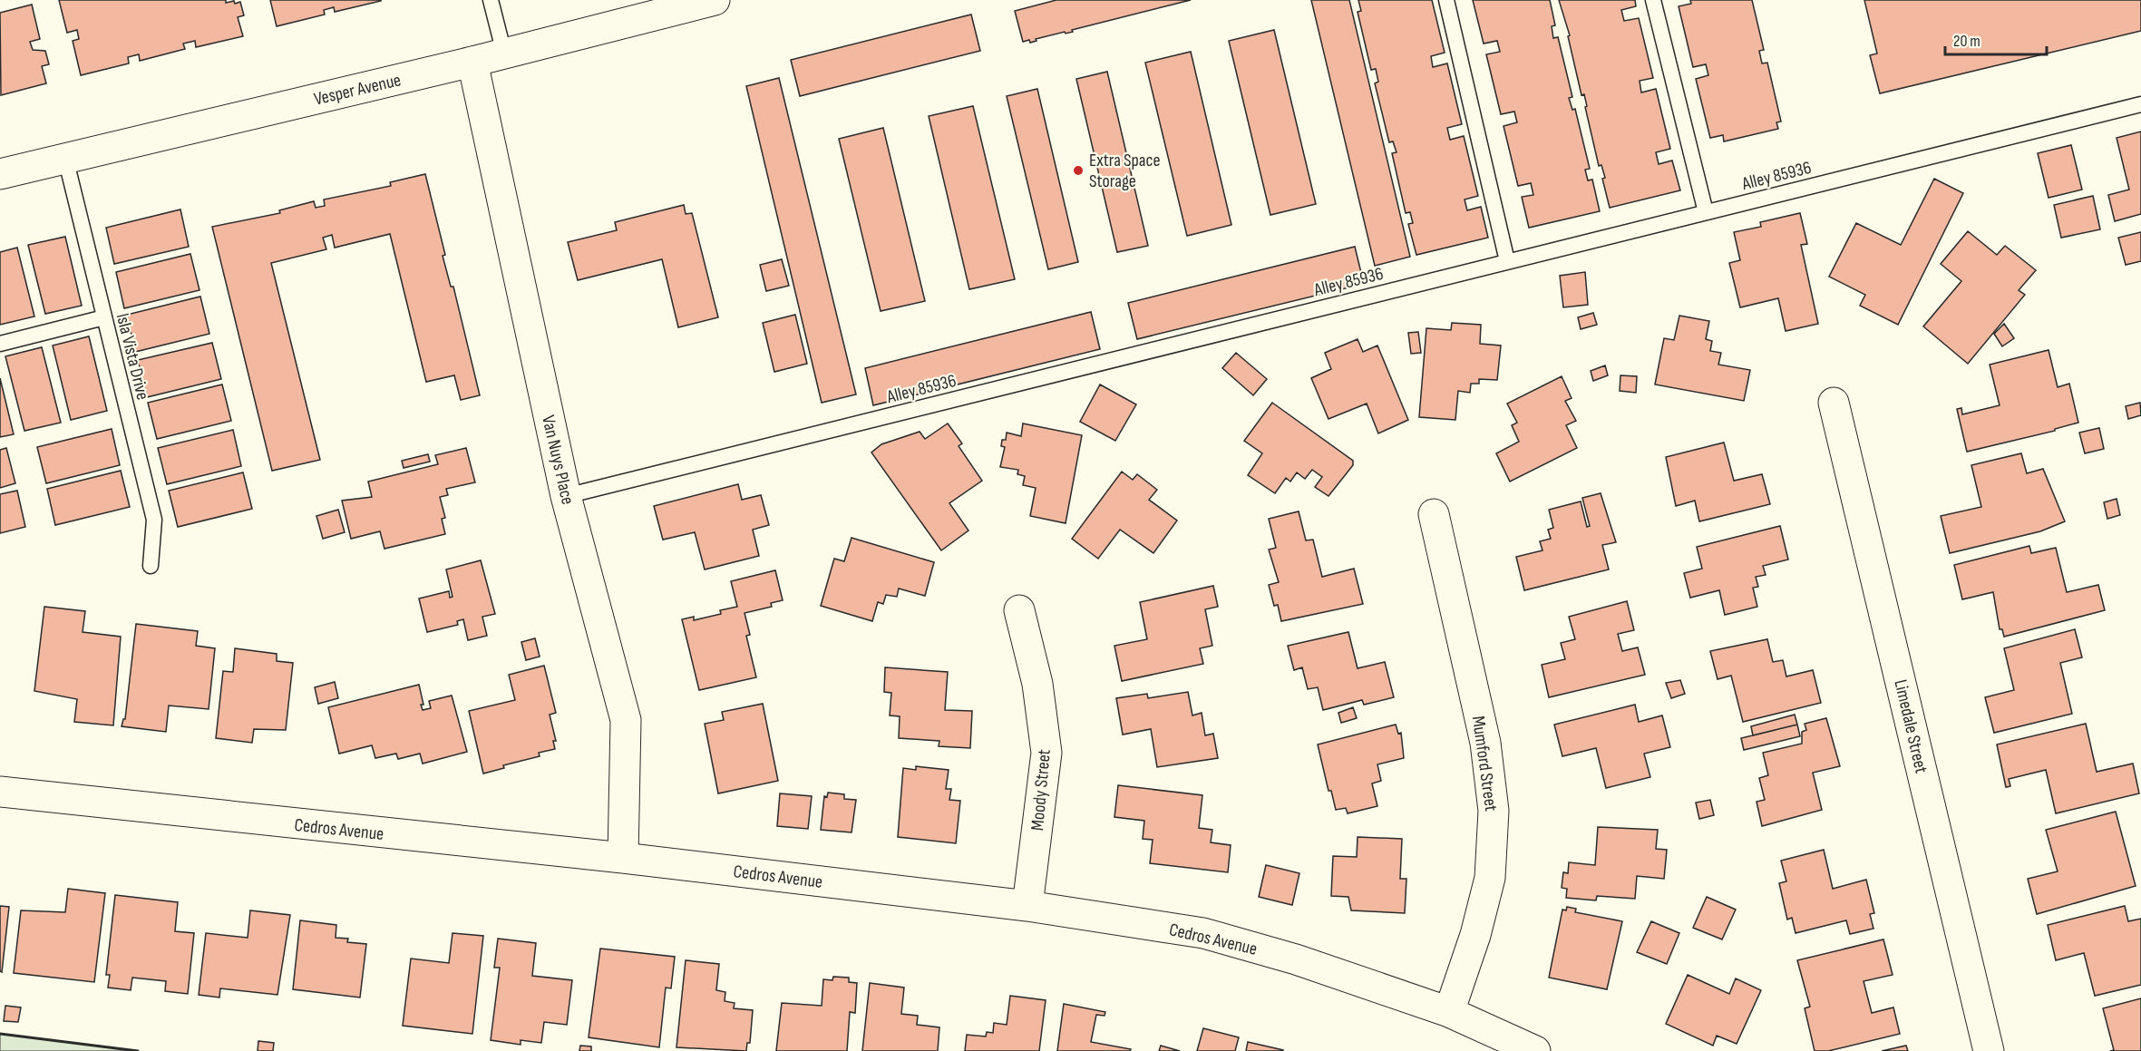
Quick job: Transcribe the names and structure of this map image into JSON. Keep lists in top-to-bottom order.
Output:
{
  "streets": {
    "street": [
      "Vesper Avenue",
      "Van Nuys Place",
      "Limedale Street",
      "Mumford Street",
      "Moody Street",
      "Cedros Avenue"
    ],
    "lane": ["Alley 85936", "Isla Vista Drive"]
  },
  "crossings": [
    ["Vesper Avenue", "Isla Vista Drive"],
    ["Vesper Avenue", "Van Nuys Place"],
    ["Alley 85936", "Van Nuys Place"],
    ["Van Nuys Place", "Cedros Avenue"],
    ["Mumford Street", "Cedros Avenue"],
    ["Moody Street", "Cedros Avenue"]
  ],
  "places": ["Extra Space Storage"],
  "scale_bar": "20 m"
}
